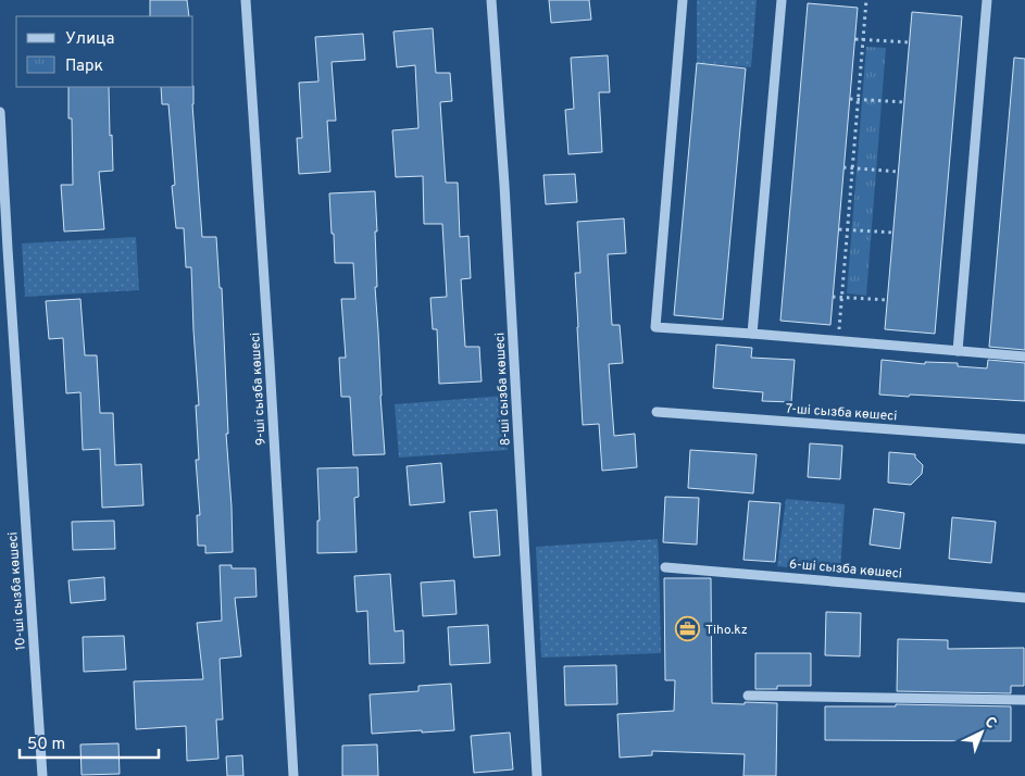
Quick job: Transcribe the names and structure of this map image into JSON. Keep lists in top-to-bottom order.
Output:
{
  "streets": {
    "street": [
      "9-ші сызба көшесі",
      "8-ші сызба көшесі",
      "7-ші сызба көшесі",
      "6-ші сызба көшесі",
      "10-ші сызба көшесі"
    ]
  },
  "places": {
    "office": ["Tiho.kz"]
  },
  "legend": ["Улица", "Парк"],
  "scale_bar": "50 m",
  "north": "top right"
}
